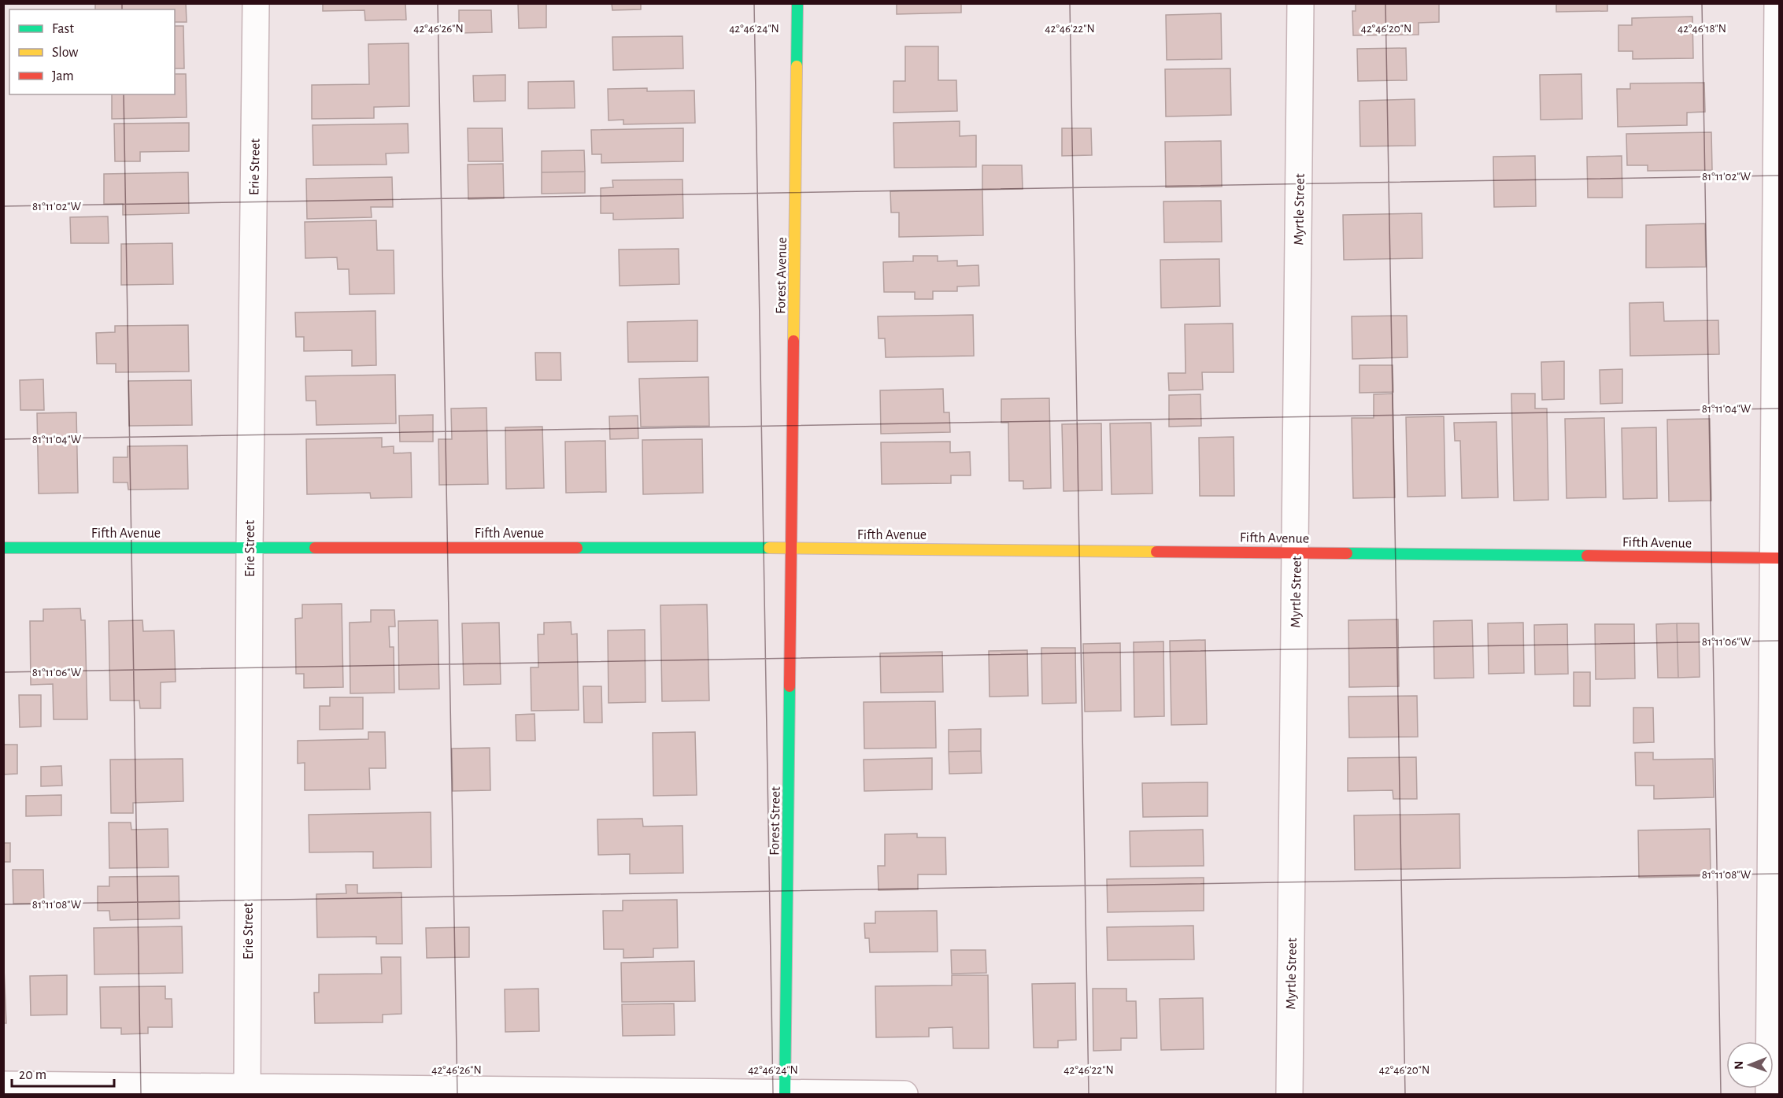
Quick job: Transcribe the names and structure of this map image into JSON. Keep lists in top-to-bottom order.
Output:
{
  "streets": {
    "street": [
      "Erie Street",
      "Myrtle Street",
      "Forest Avenue",
      "Fifth Avenue",
      "Forest Street"
    ]
  },
  "crossings": [
    ["Erie Street", "Fifth Avenue"],
    ["Myrtle Street", "Fifth Avenue"],
    ["Forest Avenue", "Fifth Avenue"],
    ["Forest Avenue", "Forest Street"],
    ["Fifth Avenue", "Forest Street"]
  ],
  "legend": ["Fast", "Slow", "Jam"],
  "scale_bar": "20 m",
  "north": "left",
  "coordinates": [
    "42°46'26\"N",
    "42°46'24\"N",
    "42°46'22\"N",
    "42°46'20\"N",
    "42°46'18\"N",
    "81°11'02\"W",
    "81°11'04\"W",
    "81°11'06\"W",
    "81°11'08\"W"
  ]
}
